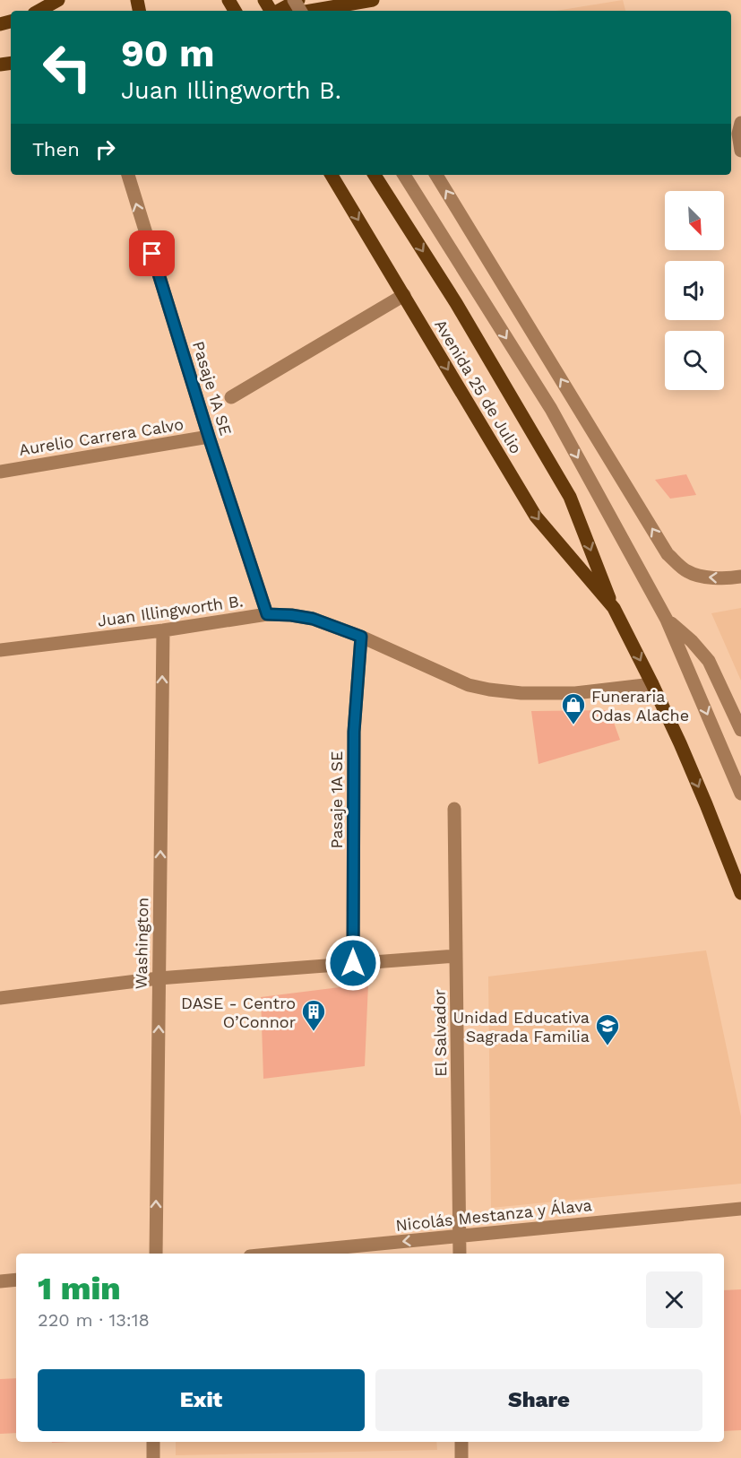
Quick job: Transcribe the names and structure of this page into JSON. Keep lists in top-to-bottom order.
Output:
{
  "streets": {
    "main road": ["Avenida 25 de Julio"],
    "street": [
      "Pasaje 1A SE",
      "Aurelio Carrera Calvo",
      "Juan Illingworth B.",
      "Washington",
      "El Salvador",
      "Nicolás Mestanza y Álava"
    ]
  },
  "crossings": [
    ["Avenida 25 de Julio", "Juan Illingworth B."],
    ["Pasaje 1A SE", "Aurelio Carrera Calvo"],
    ["Pasaje 1A SE", "Juan Illingworth B."],
    ["Juan Illingworth B.", "Washington"],
    ["El Salvador", "Nicolás Mestanza y Álava"]
  ],
  "one_way": ["Avenida 25 de Julio", "Washington", "Nicolás Mestanza y Álava"],
  "places": {
    "shop": ["Funeraria Odas Alache"],
    "building": ["DASE - Centro O’Connor"],
    "school or university": ["Unidad Educativa Sagrada Familia"]
  },
  "north": "bottom right",
  "page": {
    "turn": ["90 m", "Juan Illingworth B."],
    "then": "Then",
    "heading": ["1 min", "220 m · 13:18"],
    "buttons": ["Exit", "Share"]
  }
}
